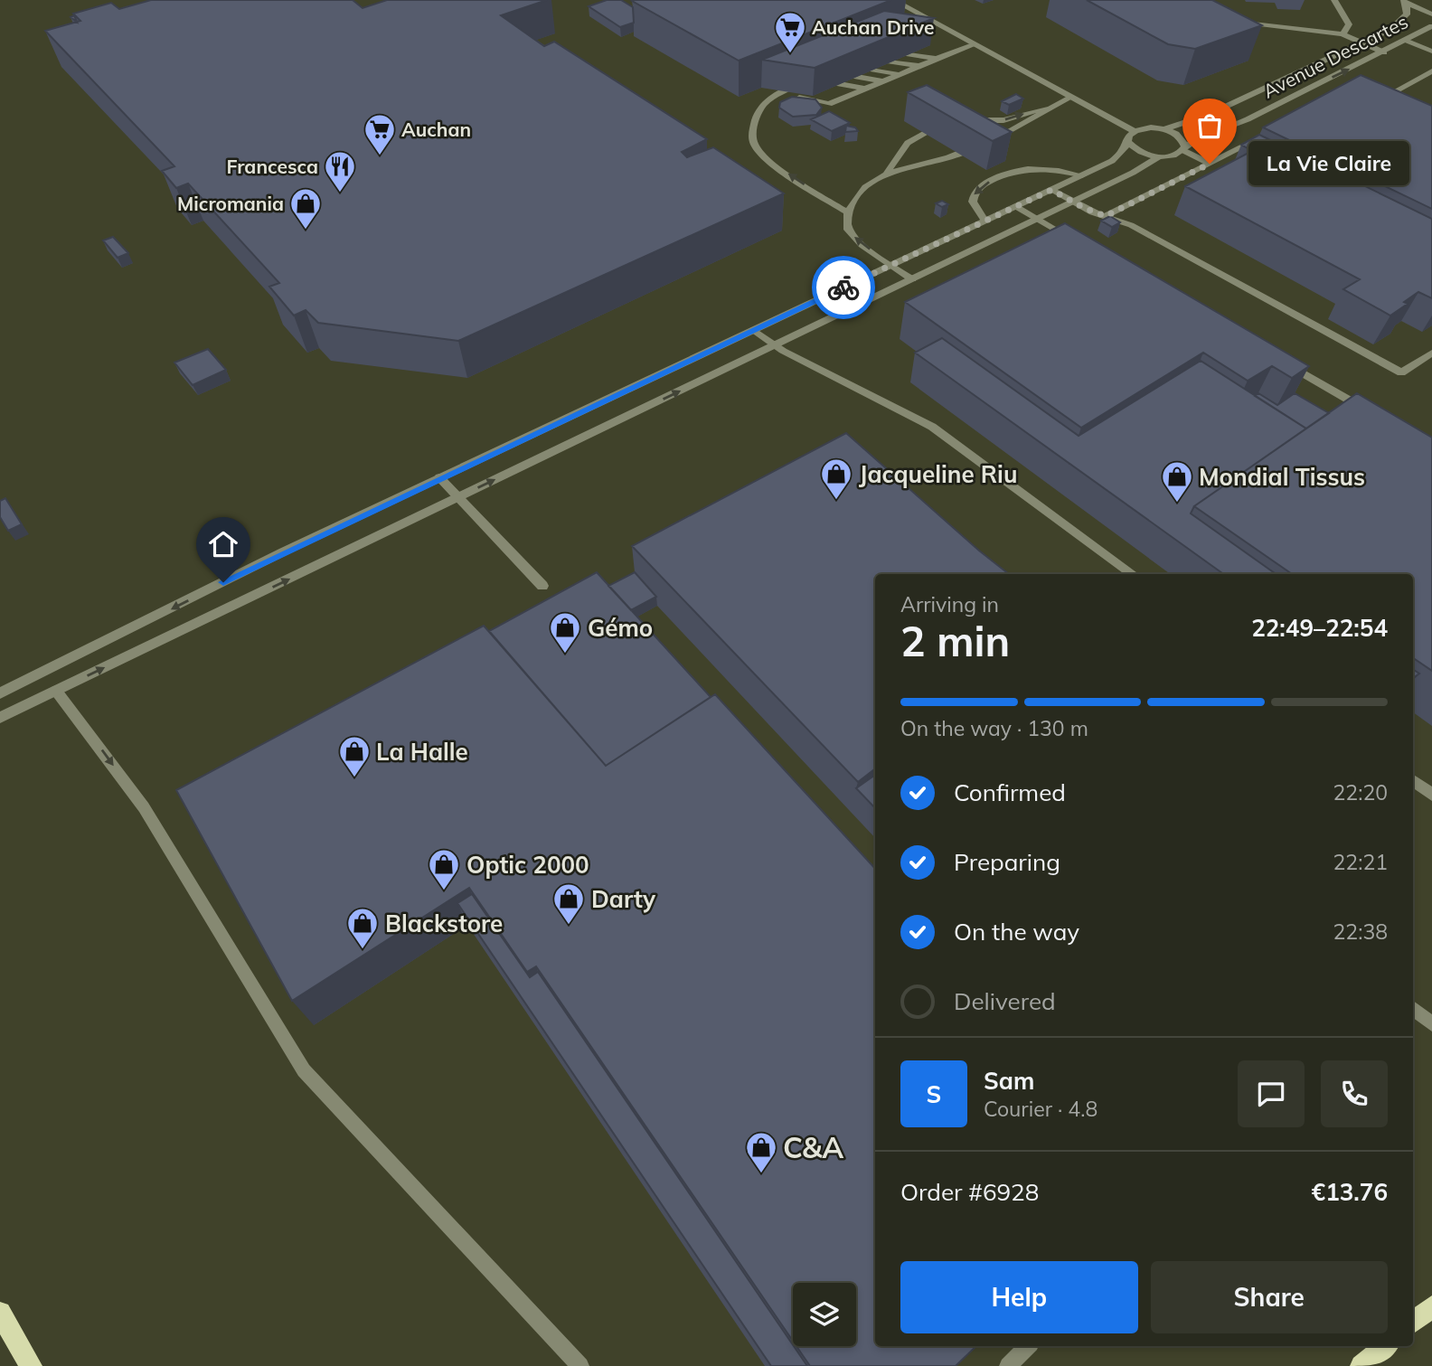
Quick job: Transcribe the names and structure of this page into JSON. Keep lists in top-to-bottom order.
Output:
{
  "streets": {
    "street": ["Avenue Descartes"]
  },
  "places": {
    "supermarket": ["Auchan Drive", "Auchan"],
    "other": ["La Vie Claire"],
    "restaurant": ["Francesca"],
    "shop": [
      "Micromania",
      "Jacqueline Riu",
      "Mondial Tissus",
      "Gémo",
      "La Halle",
      "Optic 2000",
      "Darty",
      "Blackstore",
      "C&A"
    ]
  },
  "page": {
    "bubble": "La Vie Claire",
    "heading": ["2 min", "Arriving in", "22:49–22:54"],
    "panel": [
      "Sam",
      "Courier · 4.8",
      "Order #6928",
      "€13.76"
    ],
    "bar": "On the way · 130 m",
    "list": [
      ["Confirmed", "22:20"],
      ["Preparing", "22:21"],
      ["On the way", "22:38"],
      "Delivered"
    ],
    "round": "S",
    "buttons": ["Help", "Share"]
  }
}
